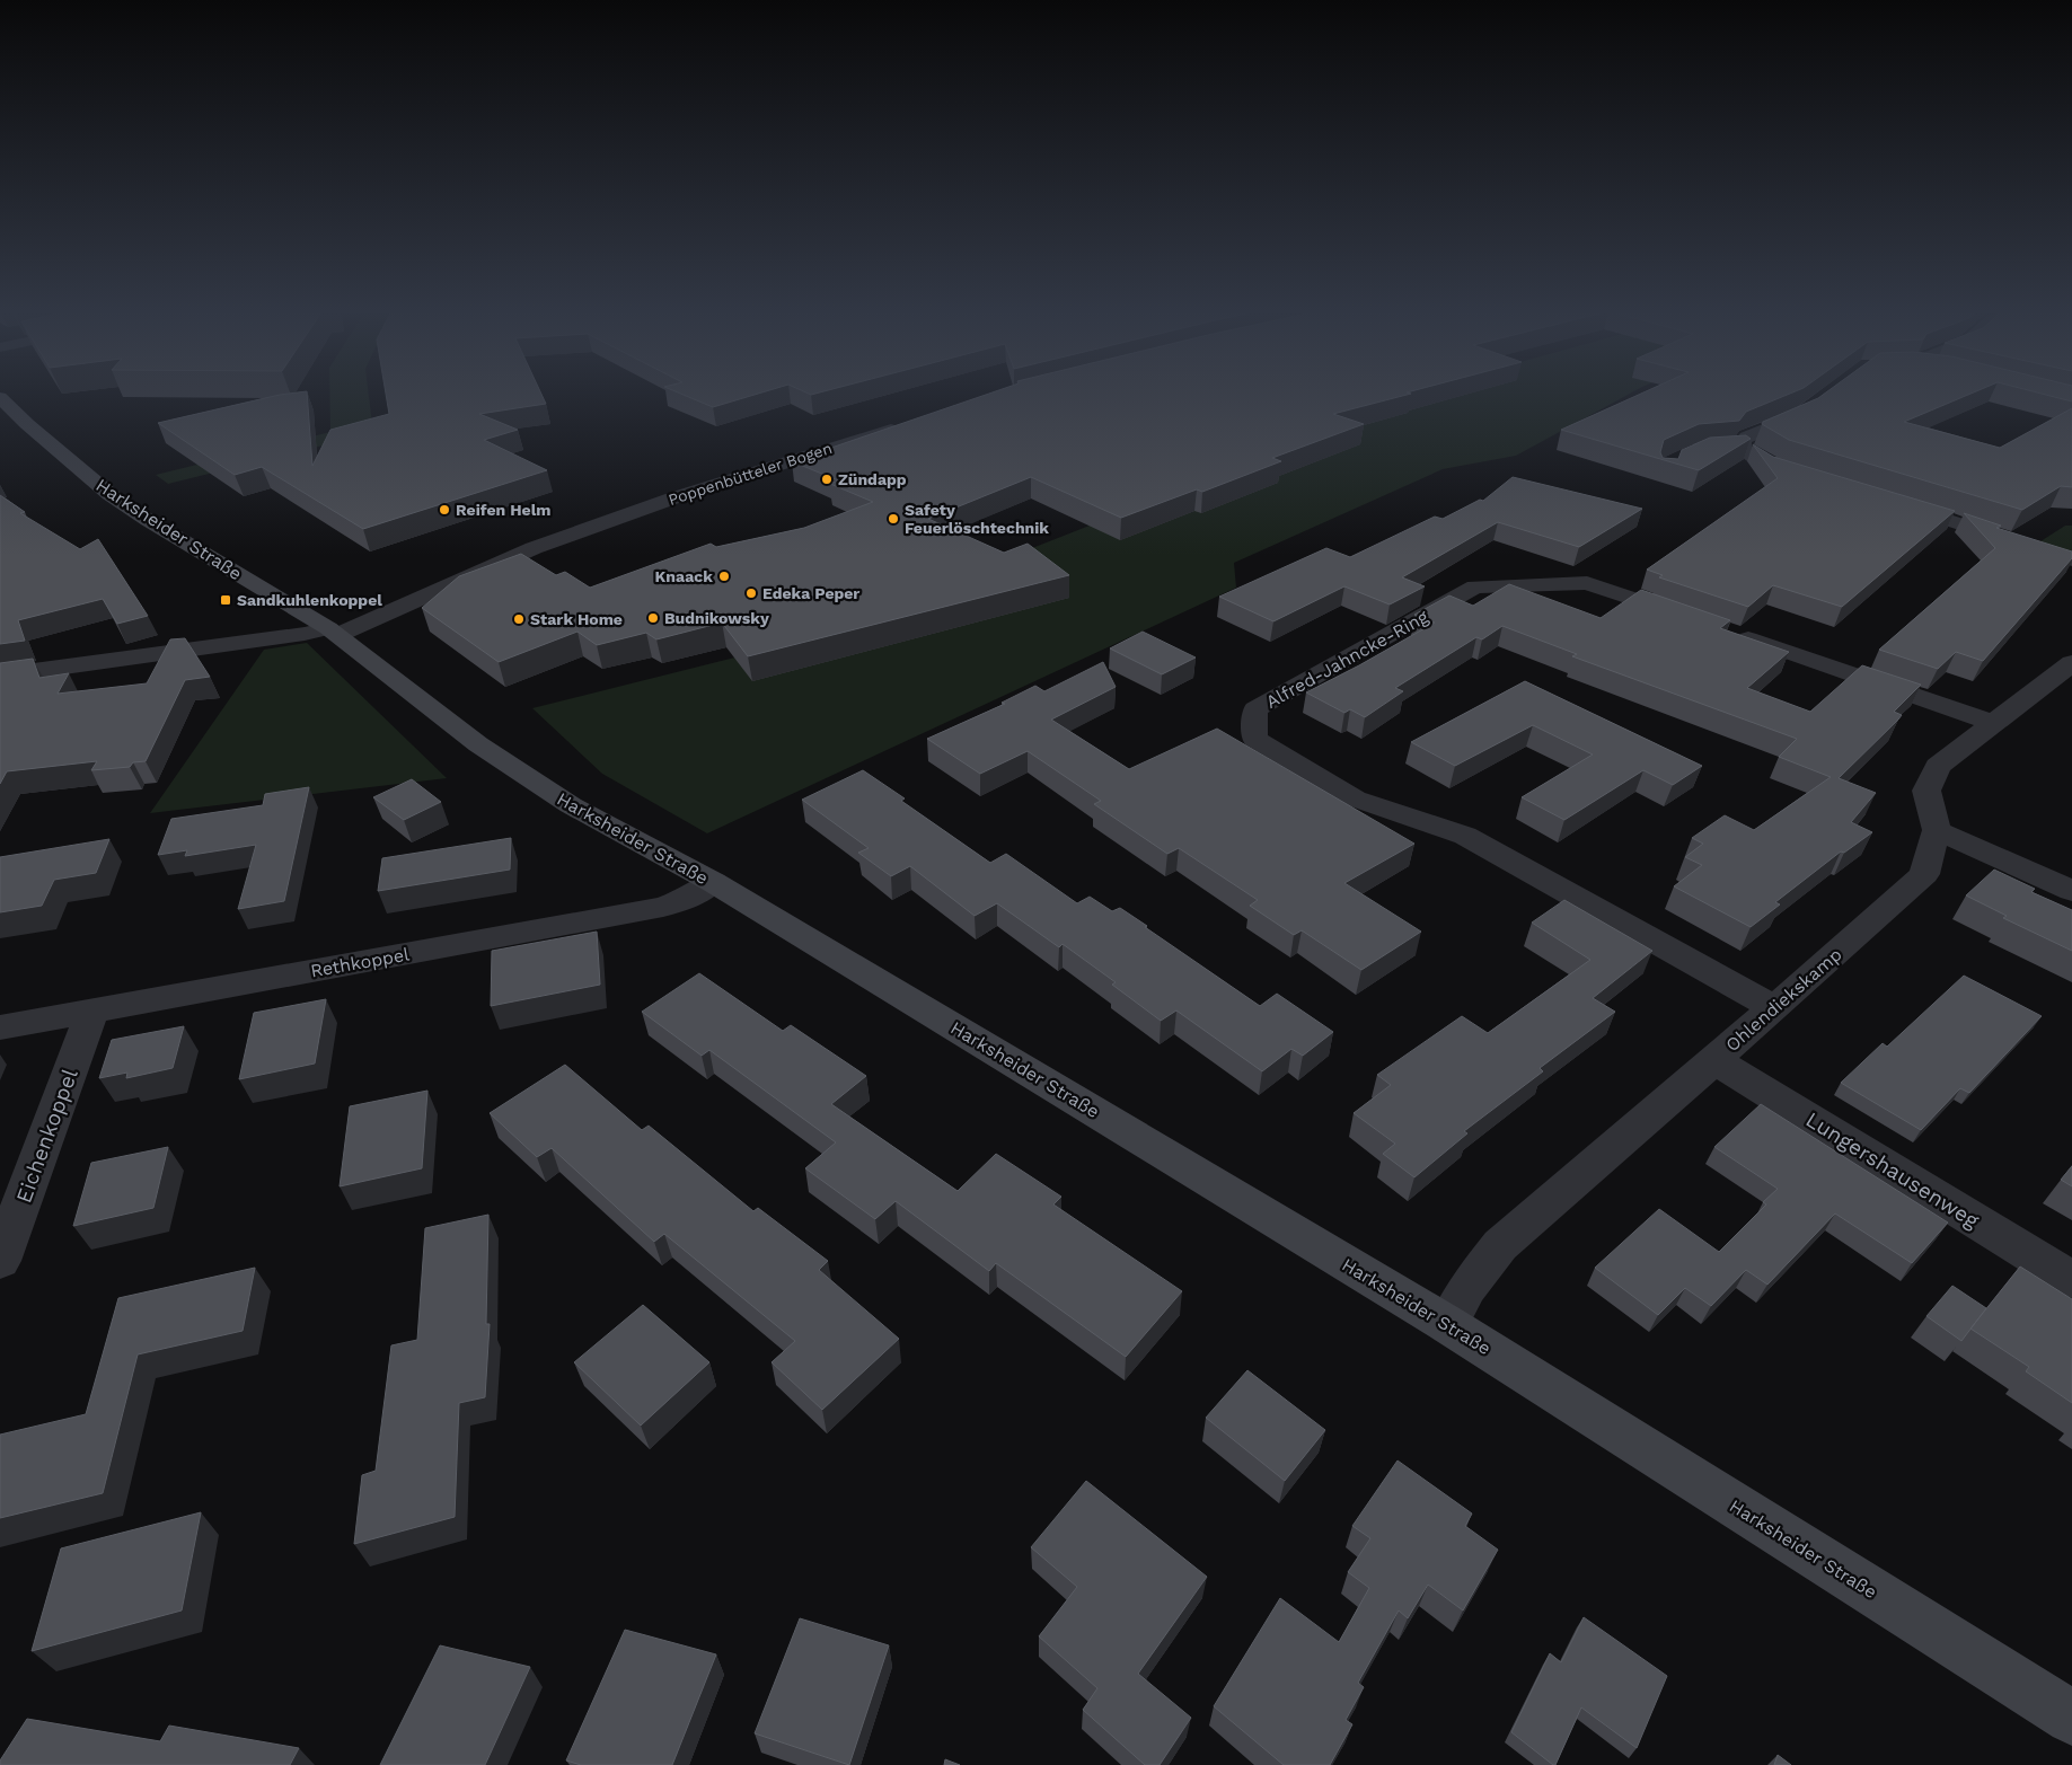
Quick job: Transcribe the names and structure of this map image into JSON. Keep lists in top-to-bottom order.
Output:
{
  "streets": {
    "main road": ["Harksheider Straße"],
    "street": [
      "Poppenbütteler Bogen",
      "Alfred-Jahncke-Ring",
      "Rethkoppel",
      "Ohlendiekskamp",
      "Eichenkoppel",
      "Lungershausenweg"
    ]
  },
  "crossings": [
    ["Poppenbütteler Bogen", "Harksheider Straße"],
    ["Harksheider Straße", "Rethkoppel"],
    ["Harksheider Straße", "Ohlendiekskamp"],
    ["Alfred-Jahncke-Ring", "Ohlendiekskamp"],
    ["Rethkoppel", "Eichenkoppel"],
    ["Ohlendiekskamp", "Lungershausenweg"]
  ],
  "places": {
    "other": [
      "Zündapp",
      "Reifen Helm",
      "Safety Feuerlöschtechnik",
      "Knaack",
      "Edeka Peper",
      "Budnikowsky",
      "Stark Home"
    ],
    "transit": ["Sandkuhlenkoppel"]
  }
}
